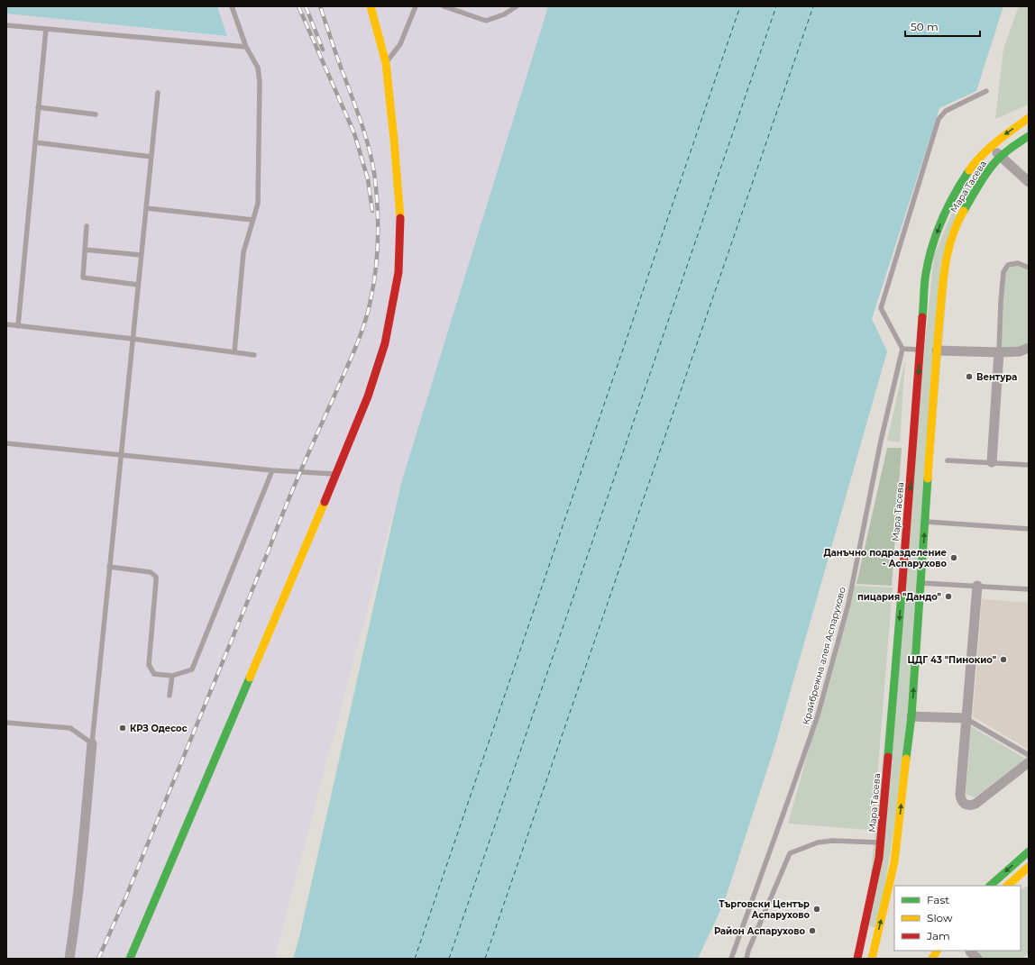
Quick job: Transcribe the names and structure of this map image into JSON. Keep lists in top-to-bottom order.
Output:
{
  "streets": {
    "main road": ["Мара Тасева"],
    "lane": ["Крайбрежна алея Аспарухово"]
  },
  "places": [
    "Вентура",
    "Данъчно подразделение - Аспарухово",
    "пицария \"Дандо\"",
    "ЦДГ 43 \"Пинокио\"",
    "КРЗ Одесос",
    "Търговски Център Аспарухово",
    "Район Аспарухово"
  ],
  "legend": ["Fast", "Slow", "Jam"],
  "scale_bar": "50 m"
}
